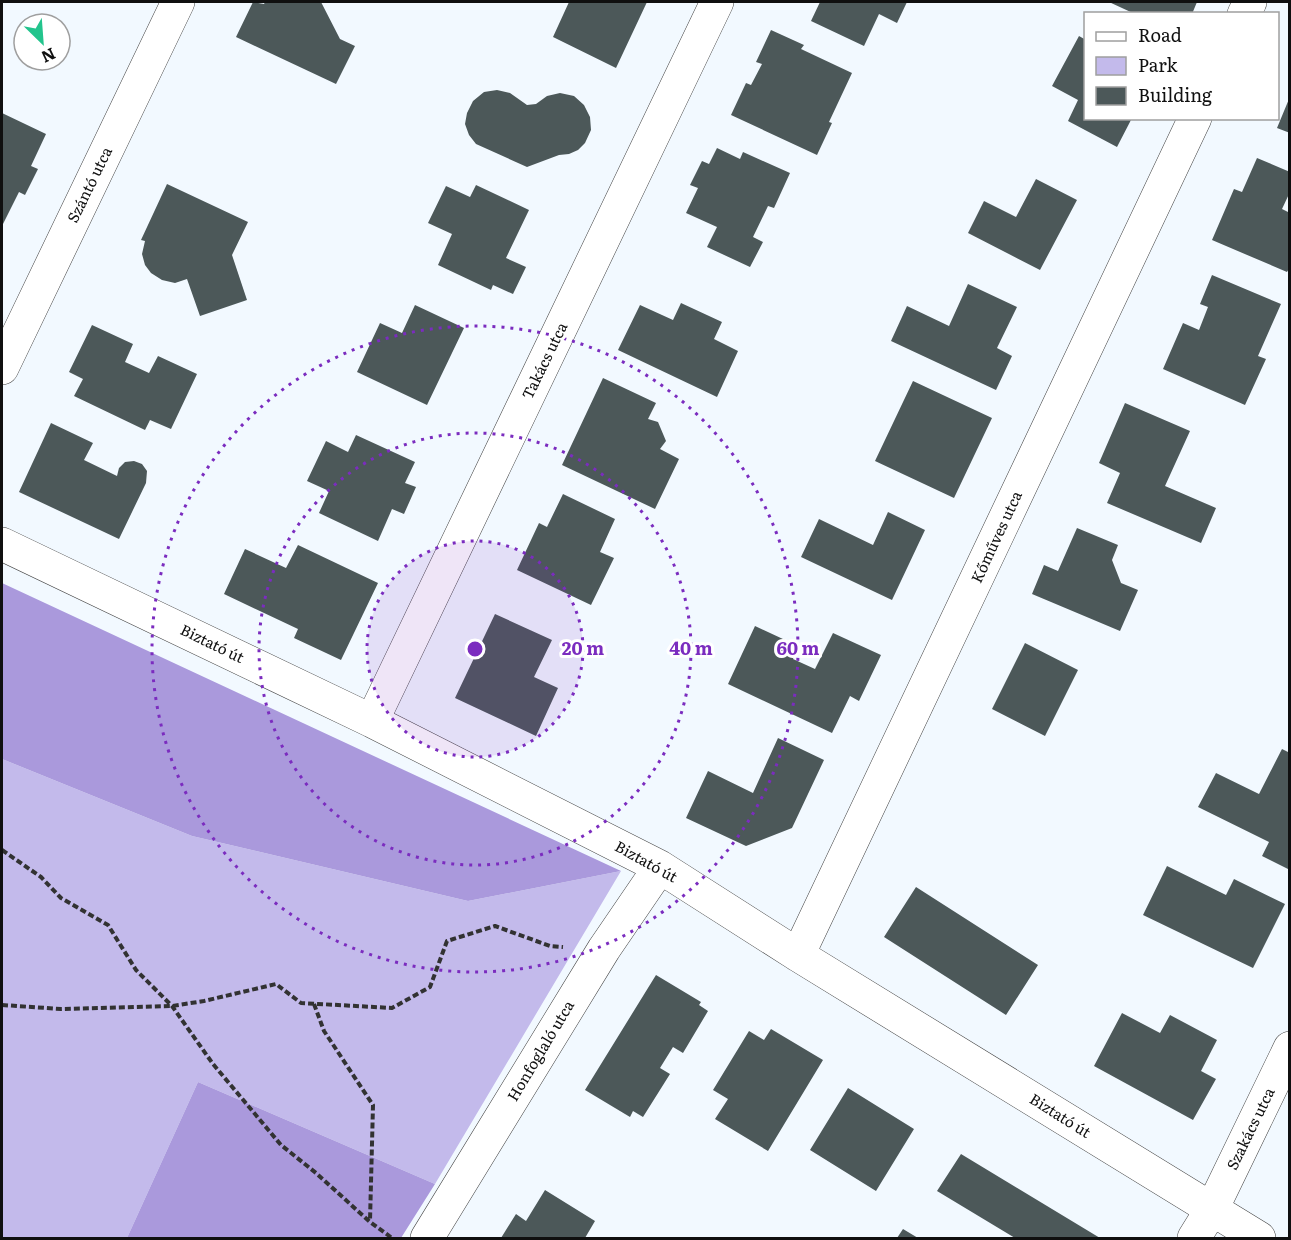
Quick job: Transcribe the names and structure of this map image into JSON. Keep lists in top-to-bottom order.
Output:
{
  "streets": {
    "street": [
      "Szántó utca",
      "Takács utca",
      "Kőműves utca",
      "Biztató út",
      "Honfoglaló utca",
      "Szakács utca"
    ]
  },
  "crossings": [
    ["Takács utca", "Biztató út"],
    ["Kőműves utca", "Biztató út"],
    ["Biztató út", "Honfoglaló utca"],
    ["Biztató út", "Szakács utca"]
  ],
  "legend": ["Road", "Park", "Building"],
  "north": "bottom right",
  "rings": ["20 m", "40 m", "60 m"]
}
